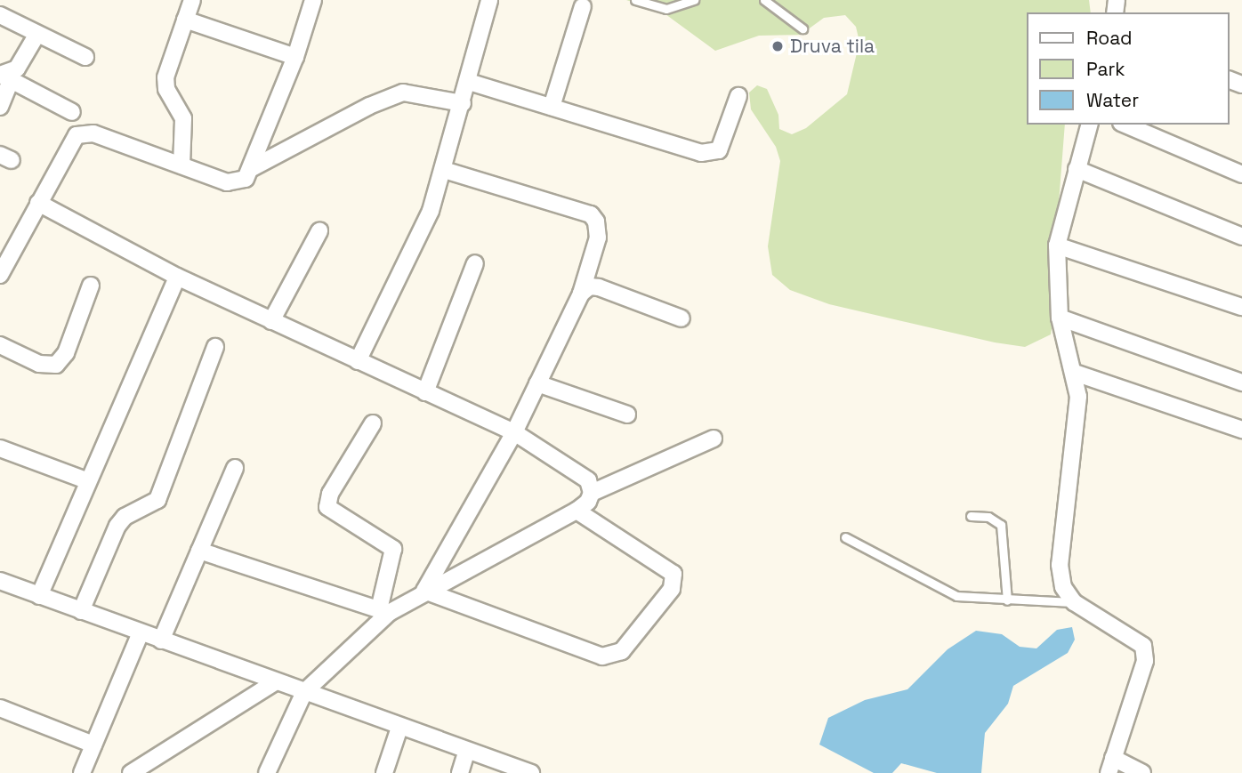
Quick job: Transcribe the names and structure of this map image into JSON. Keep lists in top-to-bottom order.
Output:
{
  "places": ["Druva tila"],
  "legend": ["Road", "Park", "Water"]
}
